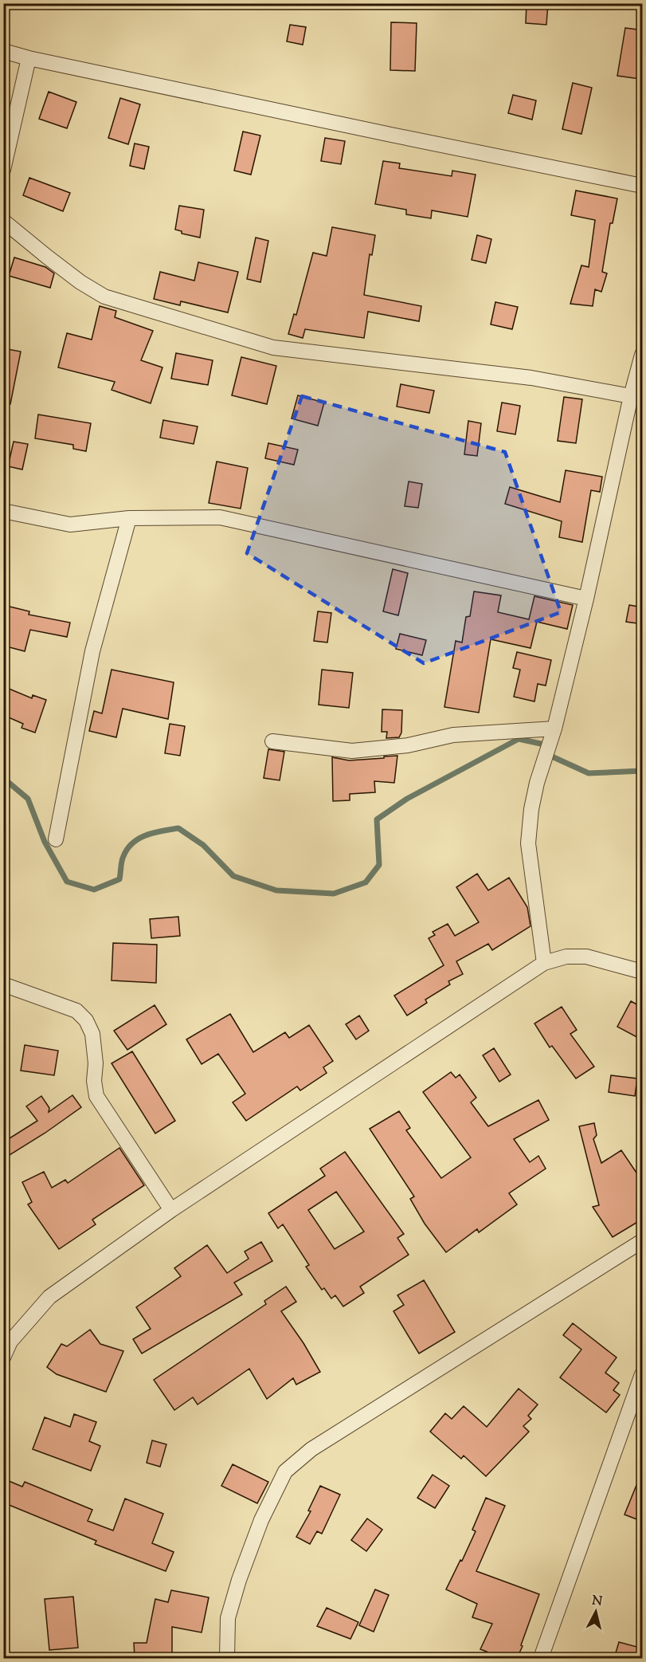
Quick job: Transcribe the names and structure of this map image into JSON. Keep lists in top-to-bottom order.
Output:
{
  "north": "top"
}
